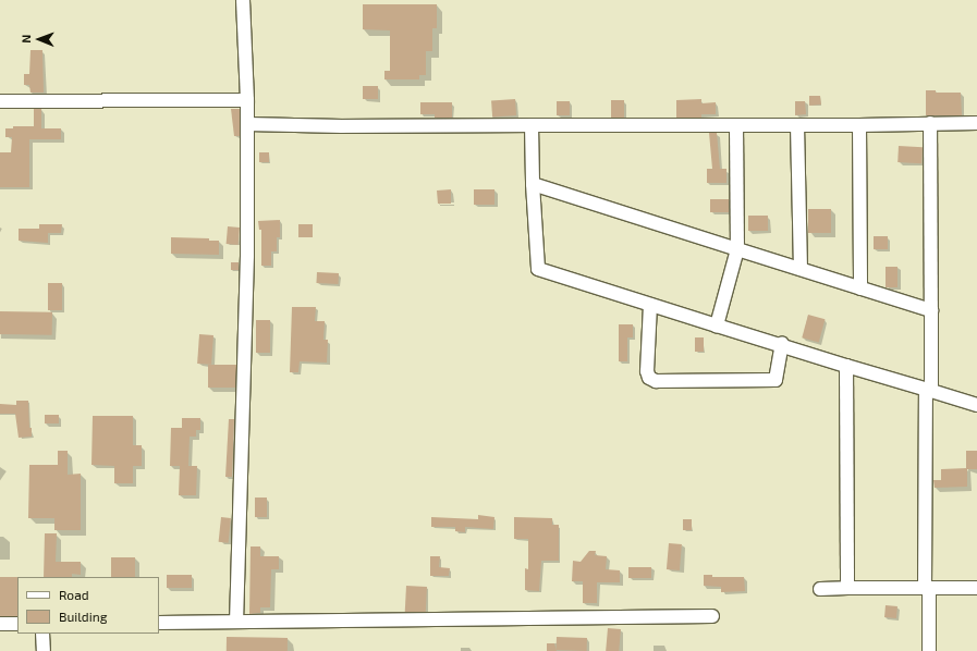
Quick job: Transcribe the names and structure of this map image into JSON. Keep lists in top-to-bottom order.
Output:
{
  "legend": ["Road", "Building"],
  "north": "left"
}
